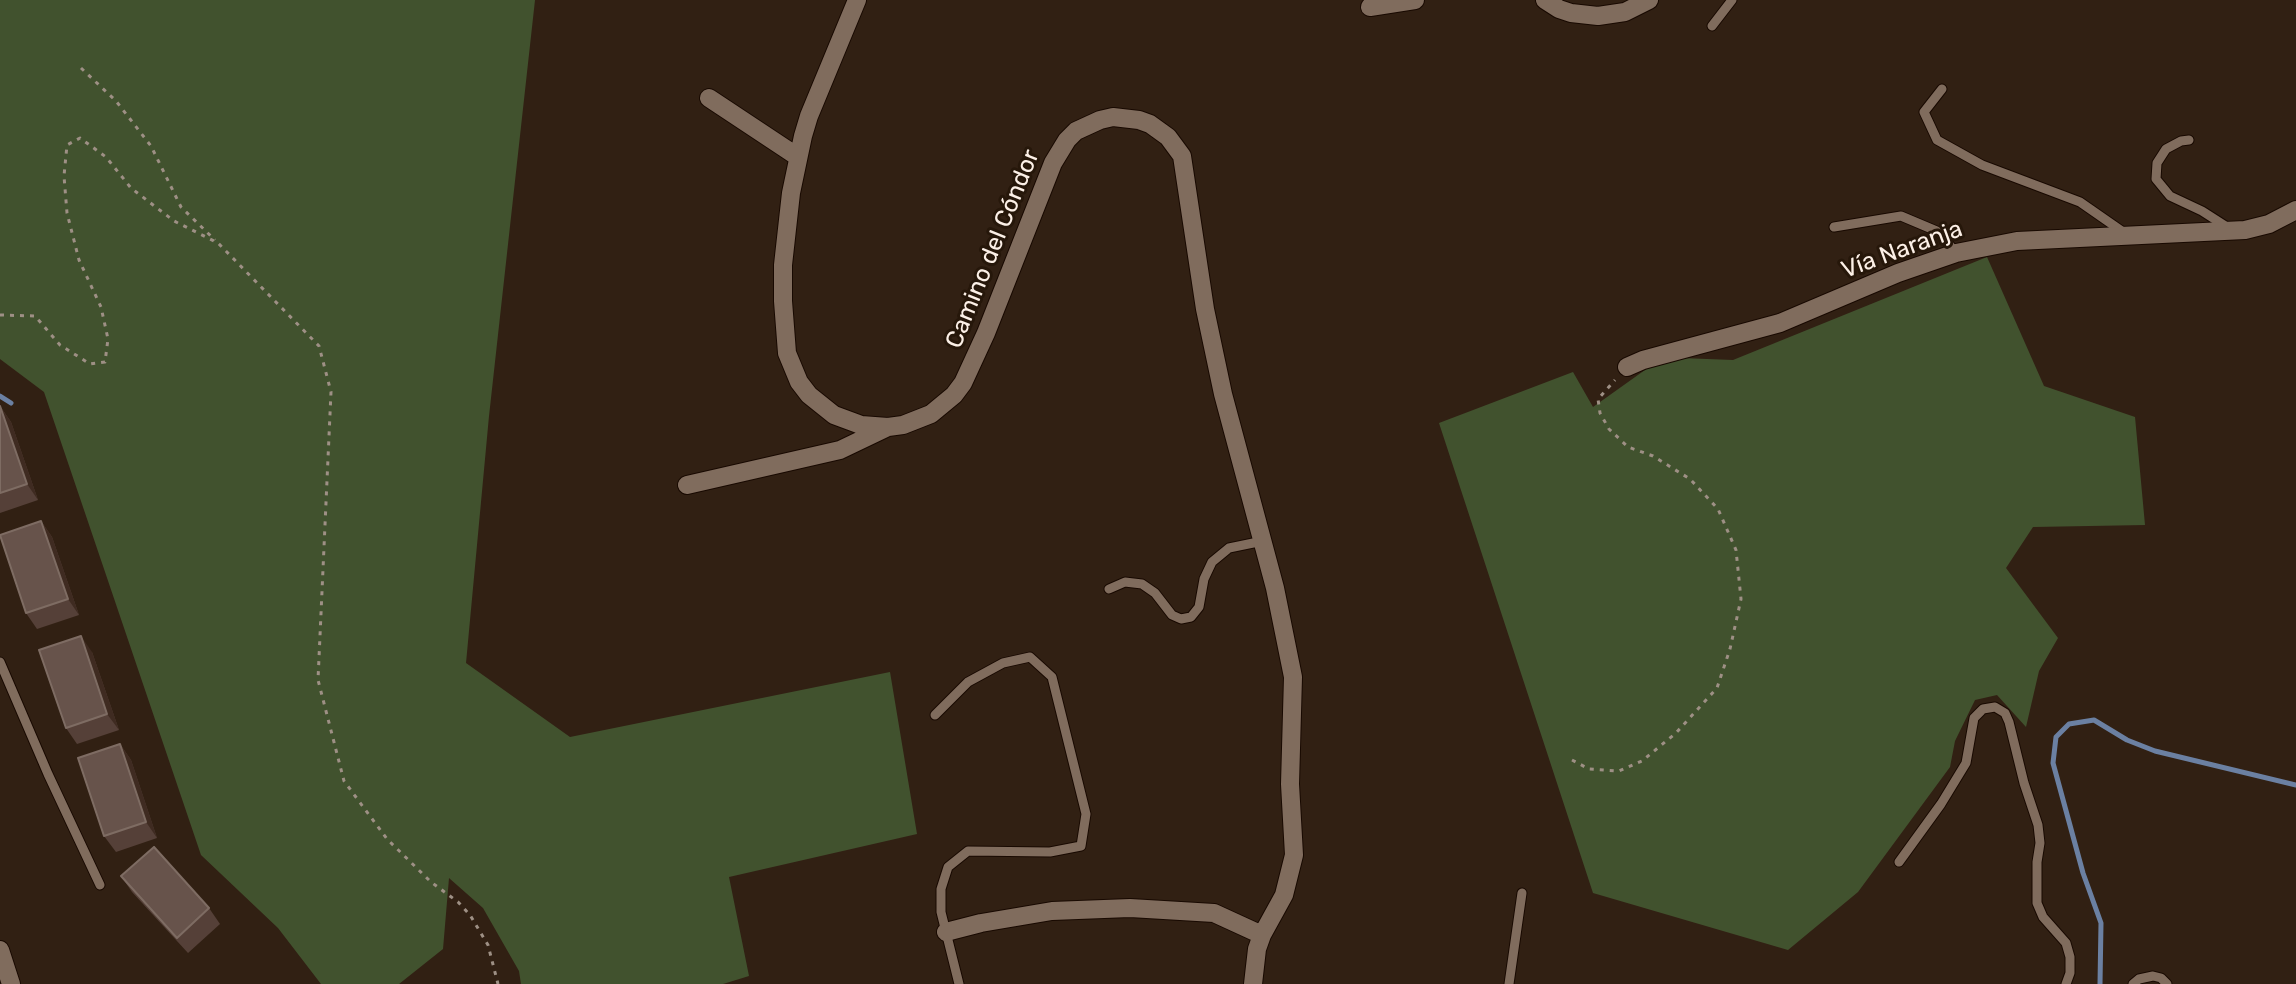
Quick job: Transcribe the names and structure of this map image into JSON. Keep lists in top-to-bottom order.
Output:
{
  "streets": {
    "street": ["Camino del Cóndor", "Vía Naranja"]
  }
}
